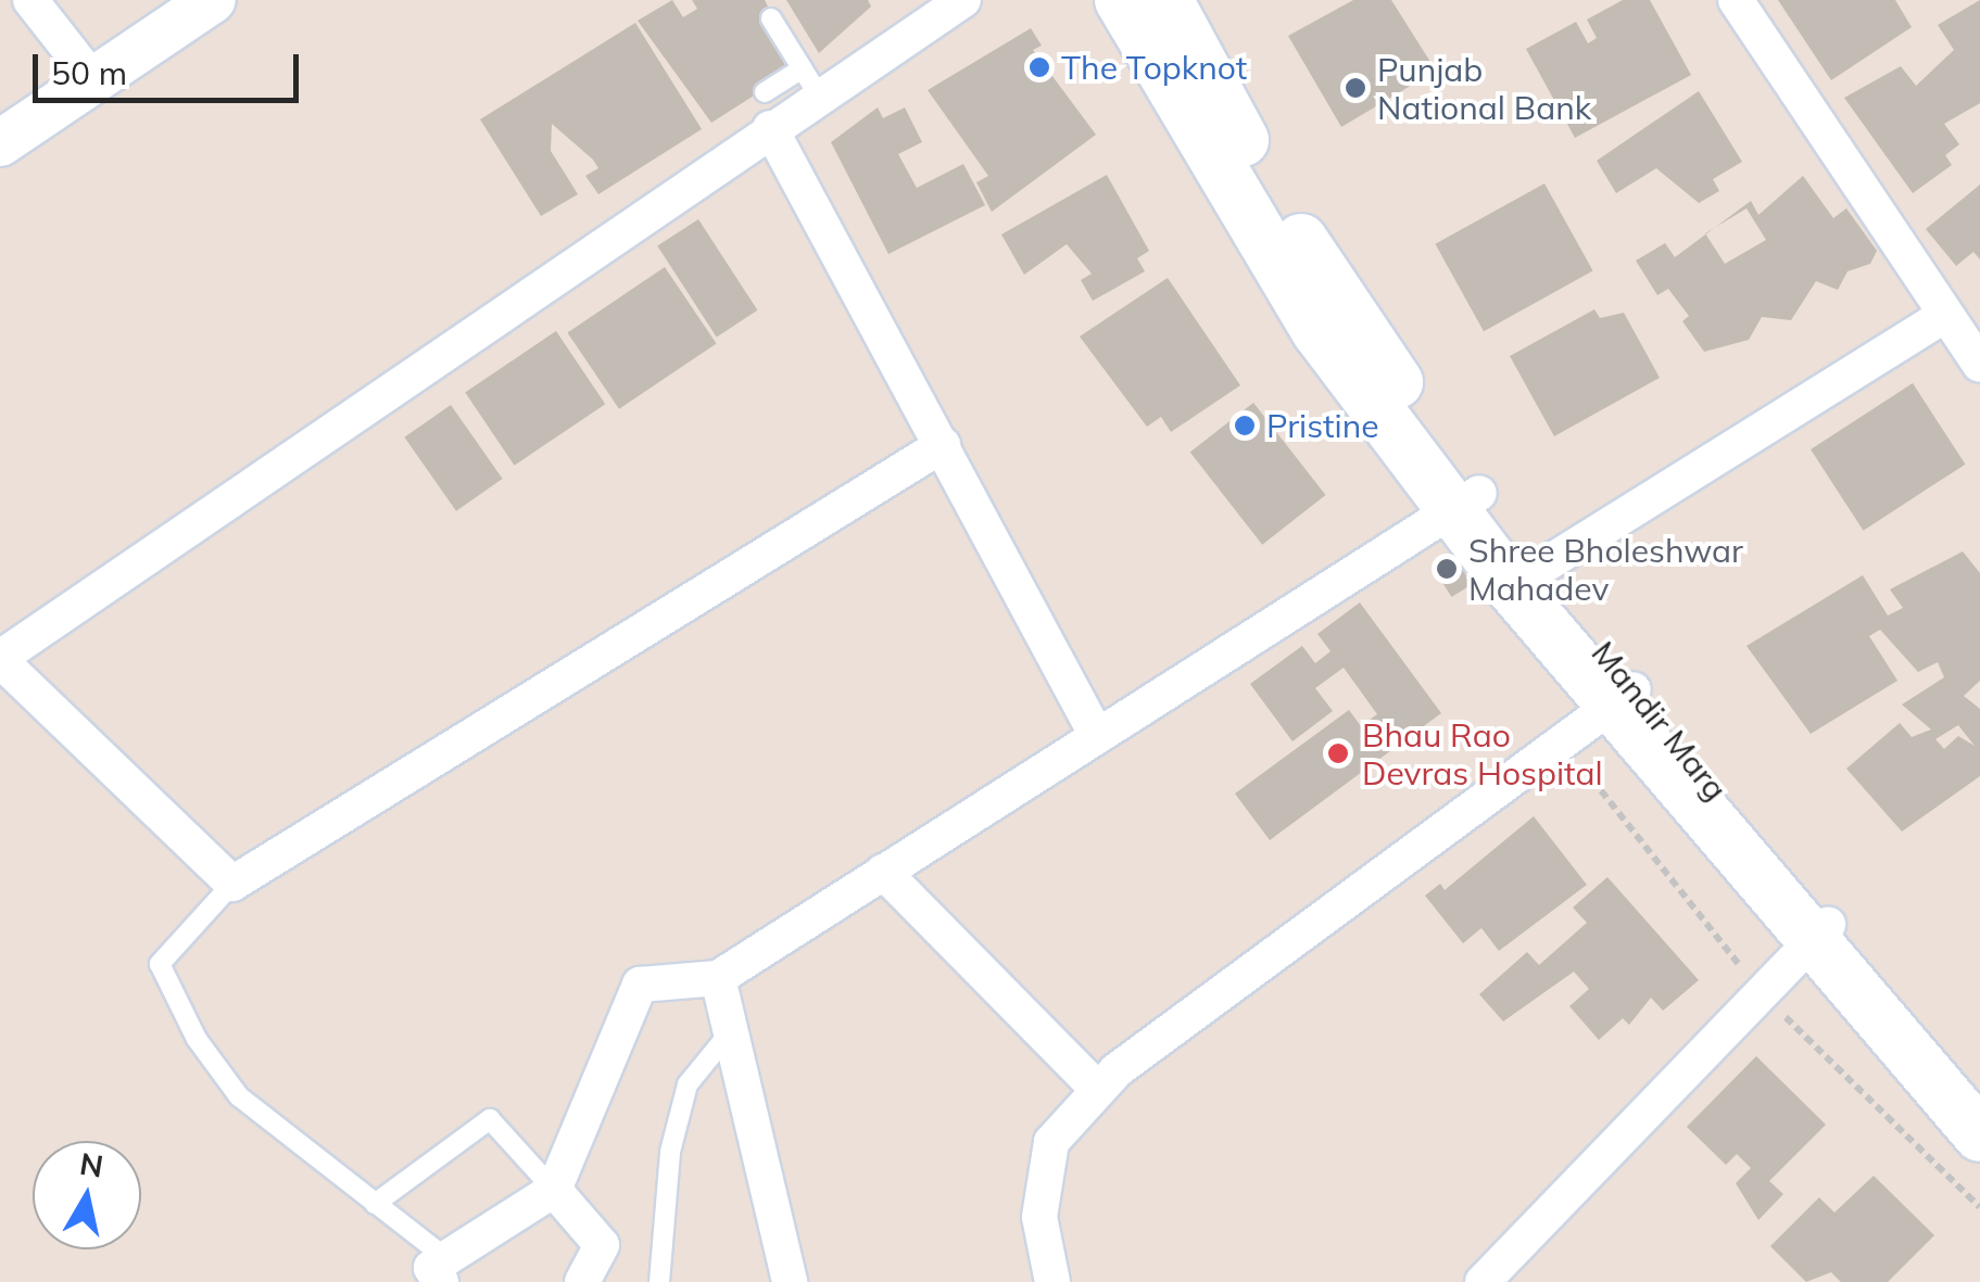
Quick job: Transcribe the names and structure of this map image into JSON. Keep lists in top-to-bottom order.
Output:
{
  "places": [
    "The Topknot",
    "Punjab National Bank",
    "Pristine",
    "Shree Bholeshwar Mahadev",
    "Bhau Rao Devras Hospital"
  ],
  "scale_bar": "50 m",
  "north": "top"
}
